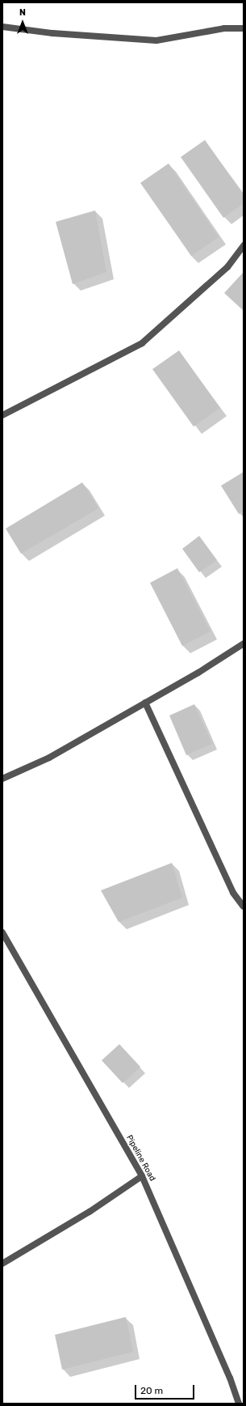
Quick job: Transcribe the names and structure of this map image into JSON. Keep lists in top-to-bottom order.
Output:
{
  "streets": {
    "street": ["Pipeline Road"]
  },
  "scale_bar": "20 m",
  "north": "top"
}
